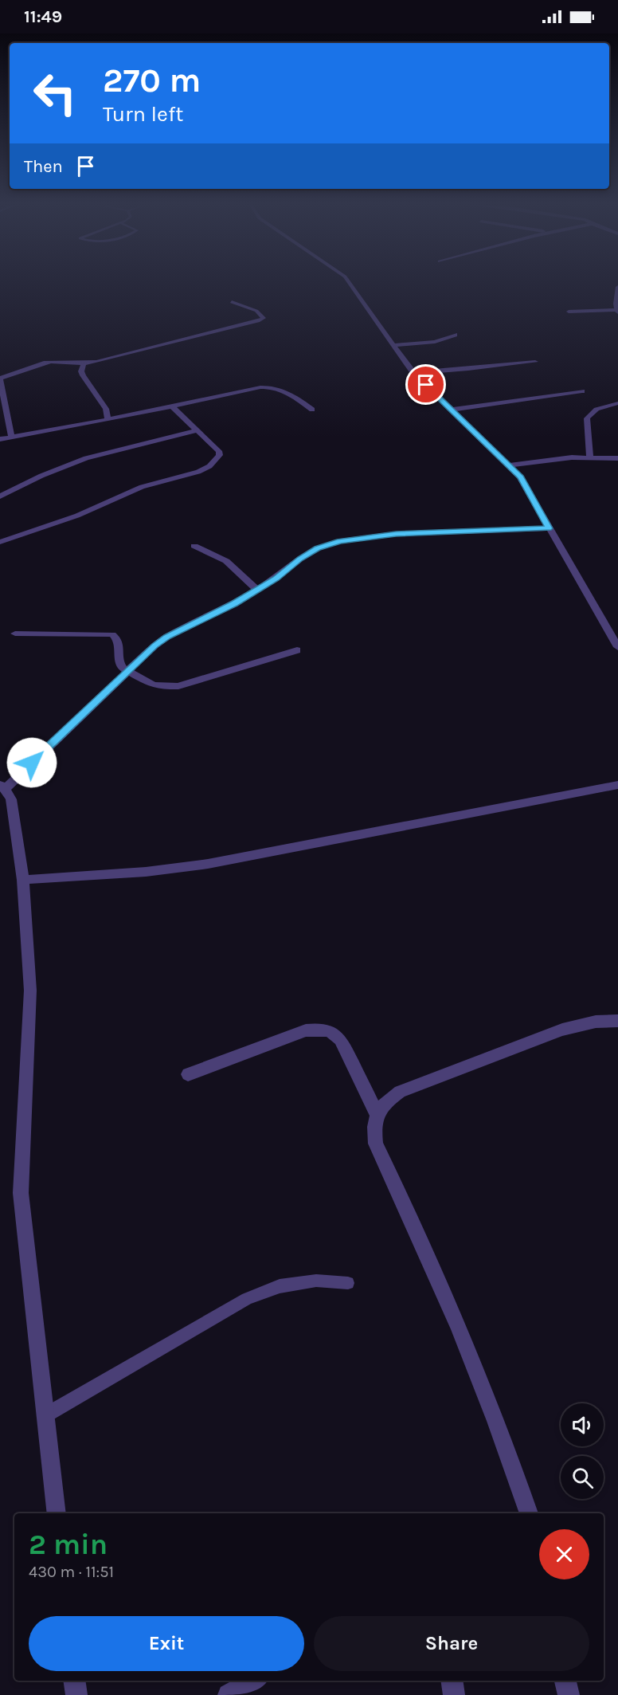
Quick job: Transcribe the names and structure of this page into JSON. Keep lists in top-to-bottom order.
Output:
{
  "page": {
    "status": "11:49",
    "turn": ["270 m", "Turn left"],
    "then": "Then",
    "heading": ["2 min", "430 m · 11:51"],
    "buttons": ["Exit", "Share"]
  }
}
